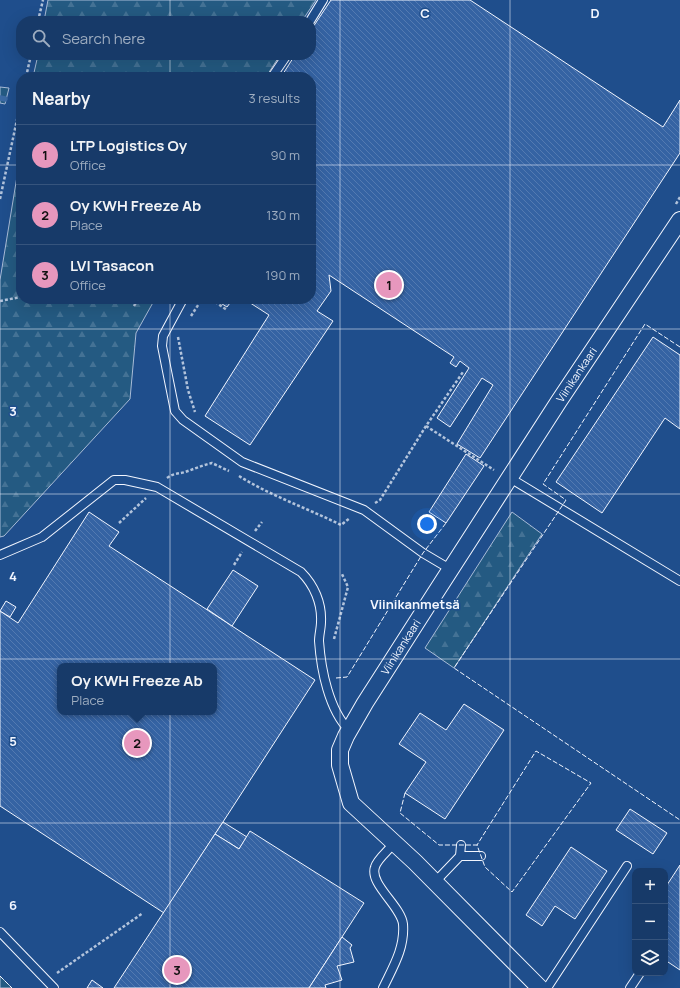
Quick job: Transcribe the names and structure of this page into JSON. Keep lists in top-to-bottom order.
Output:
{
  "streets": {
    "street": ["Viinikankaari"]
  },
  "districts": ["Viinikanmetsä"],
  "page": {
    "search": "Search here",
    "heading": ["Nearby", "3 results"],
    "list": [
      {
        "mark": "1",
        "name": "LTP Logistics Oy",
        "note": "Office",
        "value": "90 m"
      },
      {
        "mark": "2",
        "name": "Oy KWH Freeze Ab",
        "note": "Place",
        "value": "130 m"
      },
      {
        "mark": "3",
        "name": "LVI Tasacon",
        "note": "Office",
        "value": "190 m"
      }
    ],
    "pins": ["1", "2", "3"],
    "popup": ["Oy KWH Freeze Ab", "Place"],
    "map_buttons": ["+", "−"]
  },
  "grid": {
    "columns": ["C", "D"],
    "rows": [
      "3",
      "4",
      "5",
      "6"
    ]
  }
}
